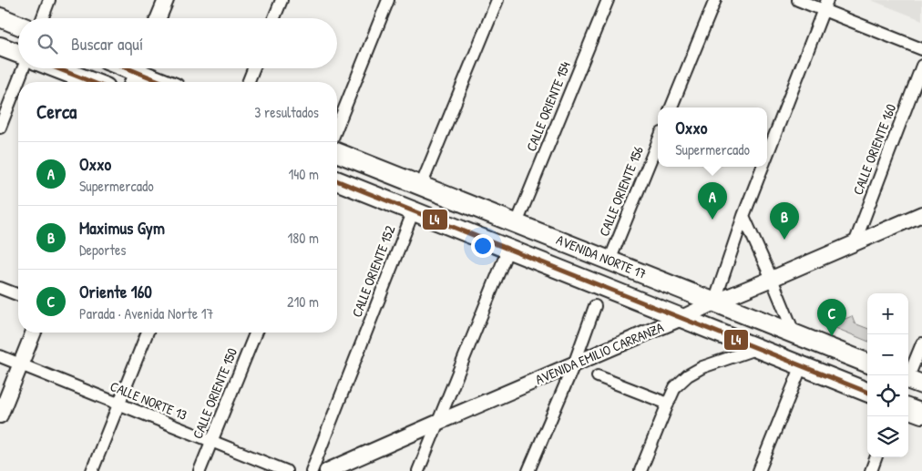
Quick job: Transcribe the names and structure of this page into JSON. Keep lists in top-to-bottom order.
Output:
{
  "streets": {
    "main road": ["AVENIDA NORTE 17"],
    "street": [
      "CALLE ORIENTE 154",
      "CALLE ORIENTE 160",
      "CALLE ORIENTE 156",
      "CALLE ORIENTE 152",
      "AVENIDA EMILIO CARRANZA",
      "CALLE ORIENTE 150",
      "CALLE NORTE 13"
    ]
  },
  "crossings": [
    ["CALLE ORIENTE 154", "AVENIDA NORTE 17"],
    ["CALLE ORIENTE 160", "AVENIDA EMILIO CARRANZA"],
    ["CALLE ORIENTE 156", "AVENIDA NORTE 17"],
    ["AVENIDA NORTE 17", "CALLE ORIENTE 152"],
    ["AVENIDA NORTE 17", "AVENIDA EMILIO CARRANZA"],
    ["CALLE ORIENTE 150", "CALLE NORTE 13"]
  ],
  "lines": ["transit line L4"],
  "page": {
    "search": "Buscar aquí",
    "heading": ["Cerca", "3 resultados"],
    "popup": ["Oxxo", "Supermercado"],
    "list": [
      {
        "mark": "A",
        "name": "Oxxo",
        "note": "Supermercado",
        "value": "140 m"
      },
      {
        "mark": "B",
        "name": "Maximus Gym",
        "note": "Deportes",
        "value": "180 m"
      },
      {
        "mark": "C",
        "name": "Oriente 160",
        "note": "Parada · Avenida Norte 17",
        "value": "210 m"
      }
    ],
    "pins": ["A", "B", "C"],
    "map_buttons": ["+", "−"]
  }
}
